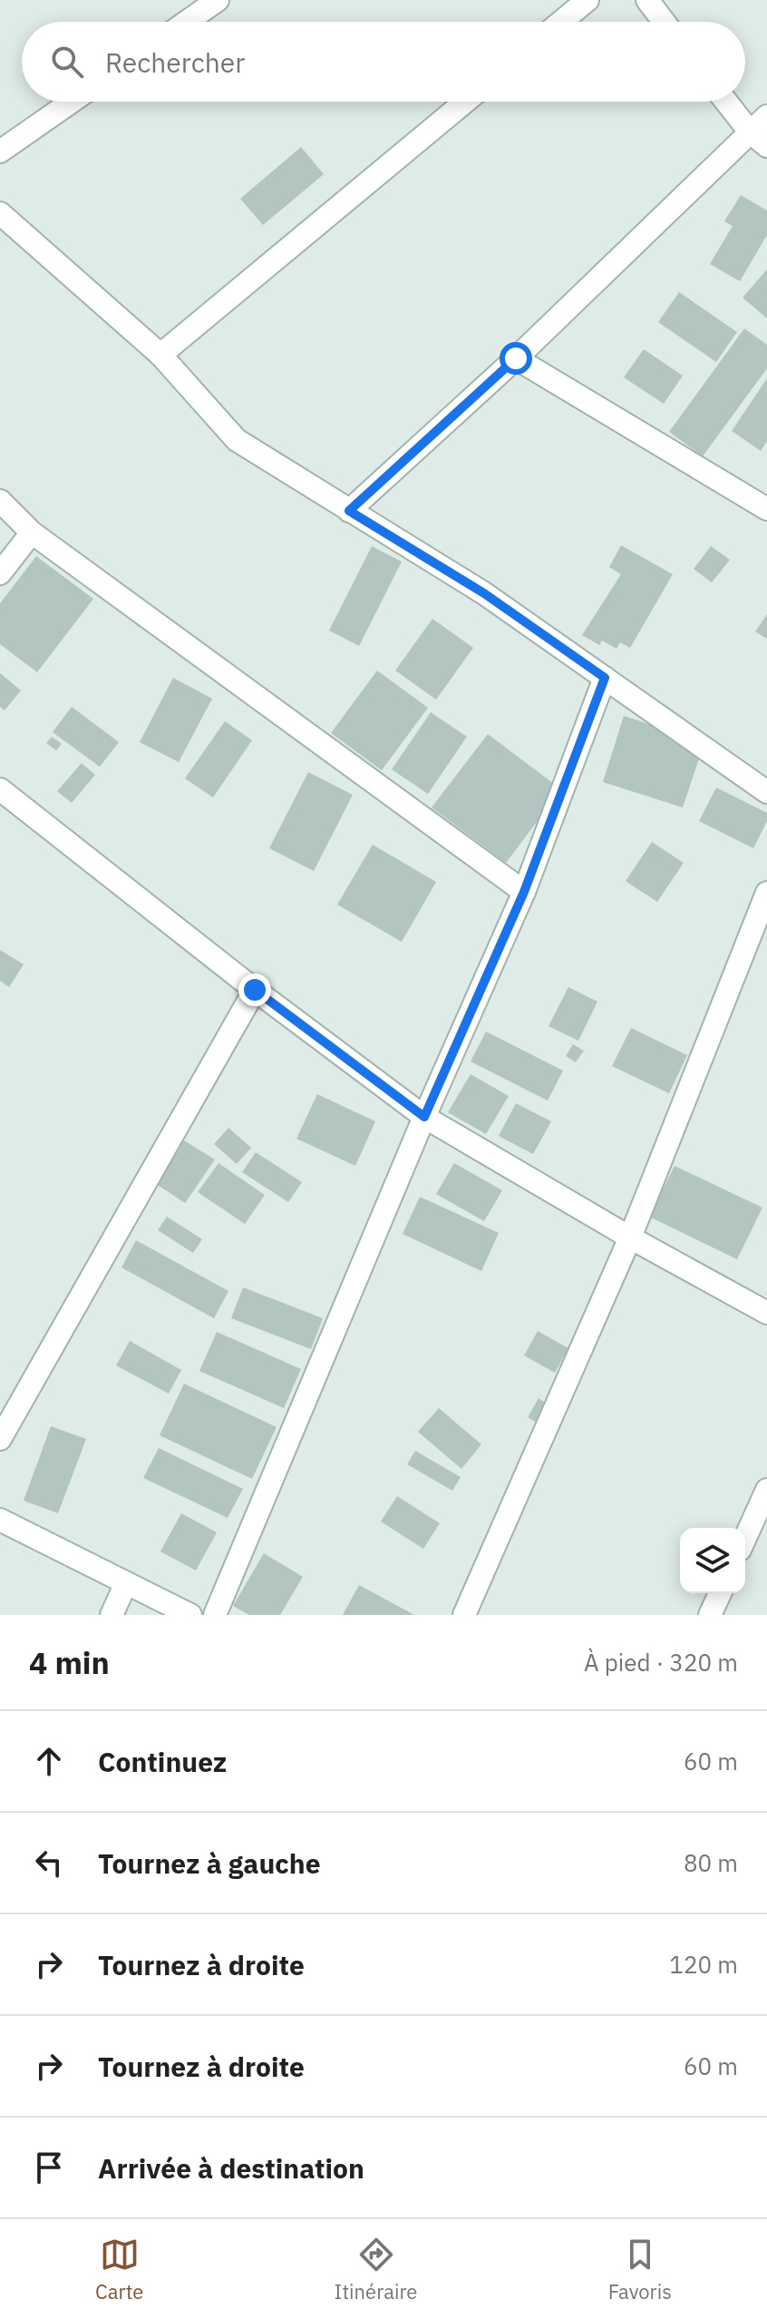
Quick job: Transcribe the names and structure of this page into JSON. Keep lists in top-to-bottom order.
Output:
{
  "page": {
    "search": "Rechercher",
    "heading": ["4 min", "À pied · 320 m"],
    "list": [
      ["Continuez", "60 m"],
      ["Tournez à gauche", "80 m"],
      ["Tournez à droite", "120 m"],
      ["Tournez à droite", "60 m"],
      "Arrivée à destination"
    ],
    "nav": ["Carte", "Itinéraire", "Favoris"]
  }
}
